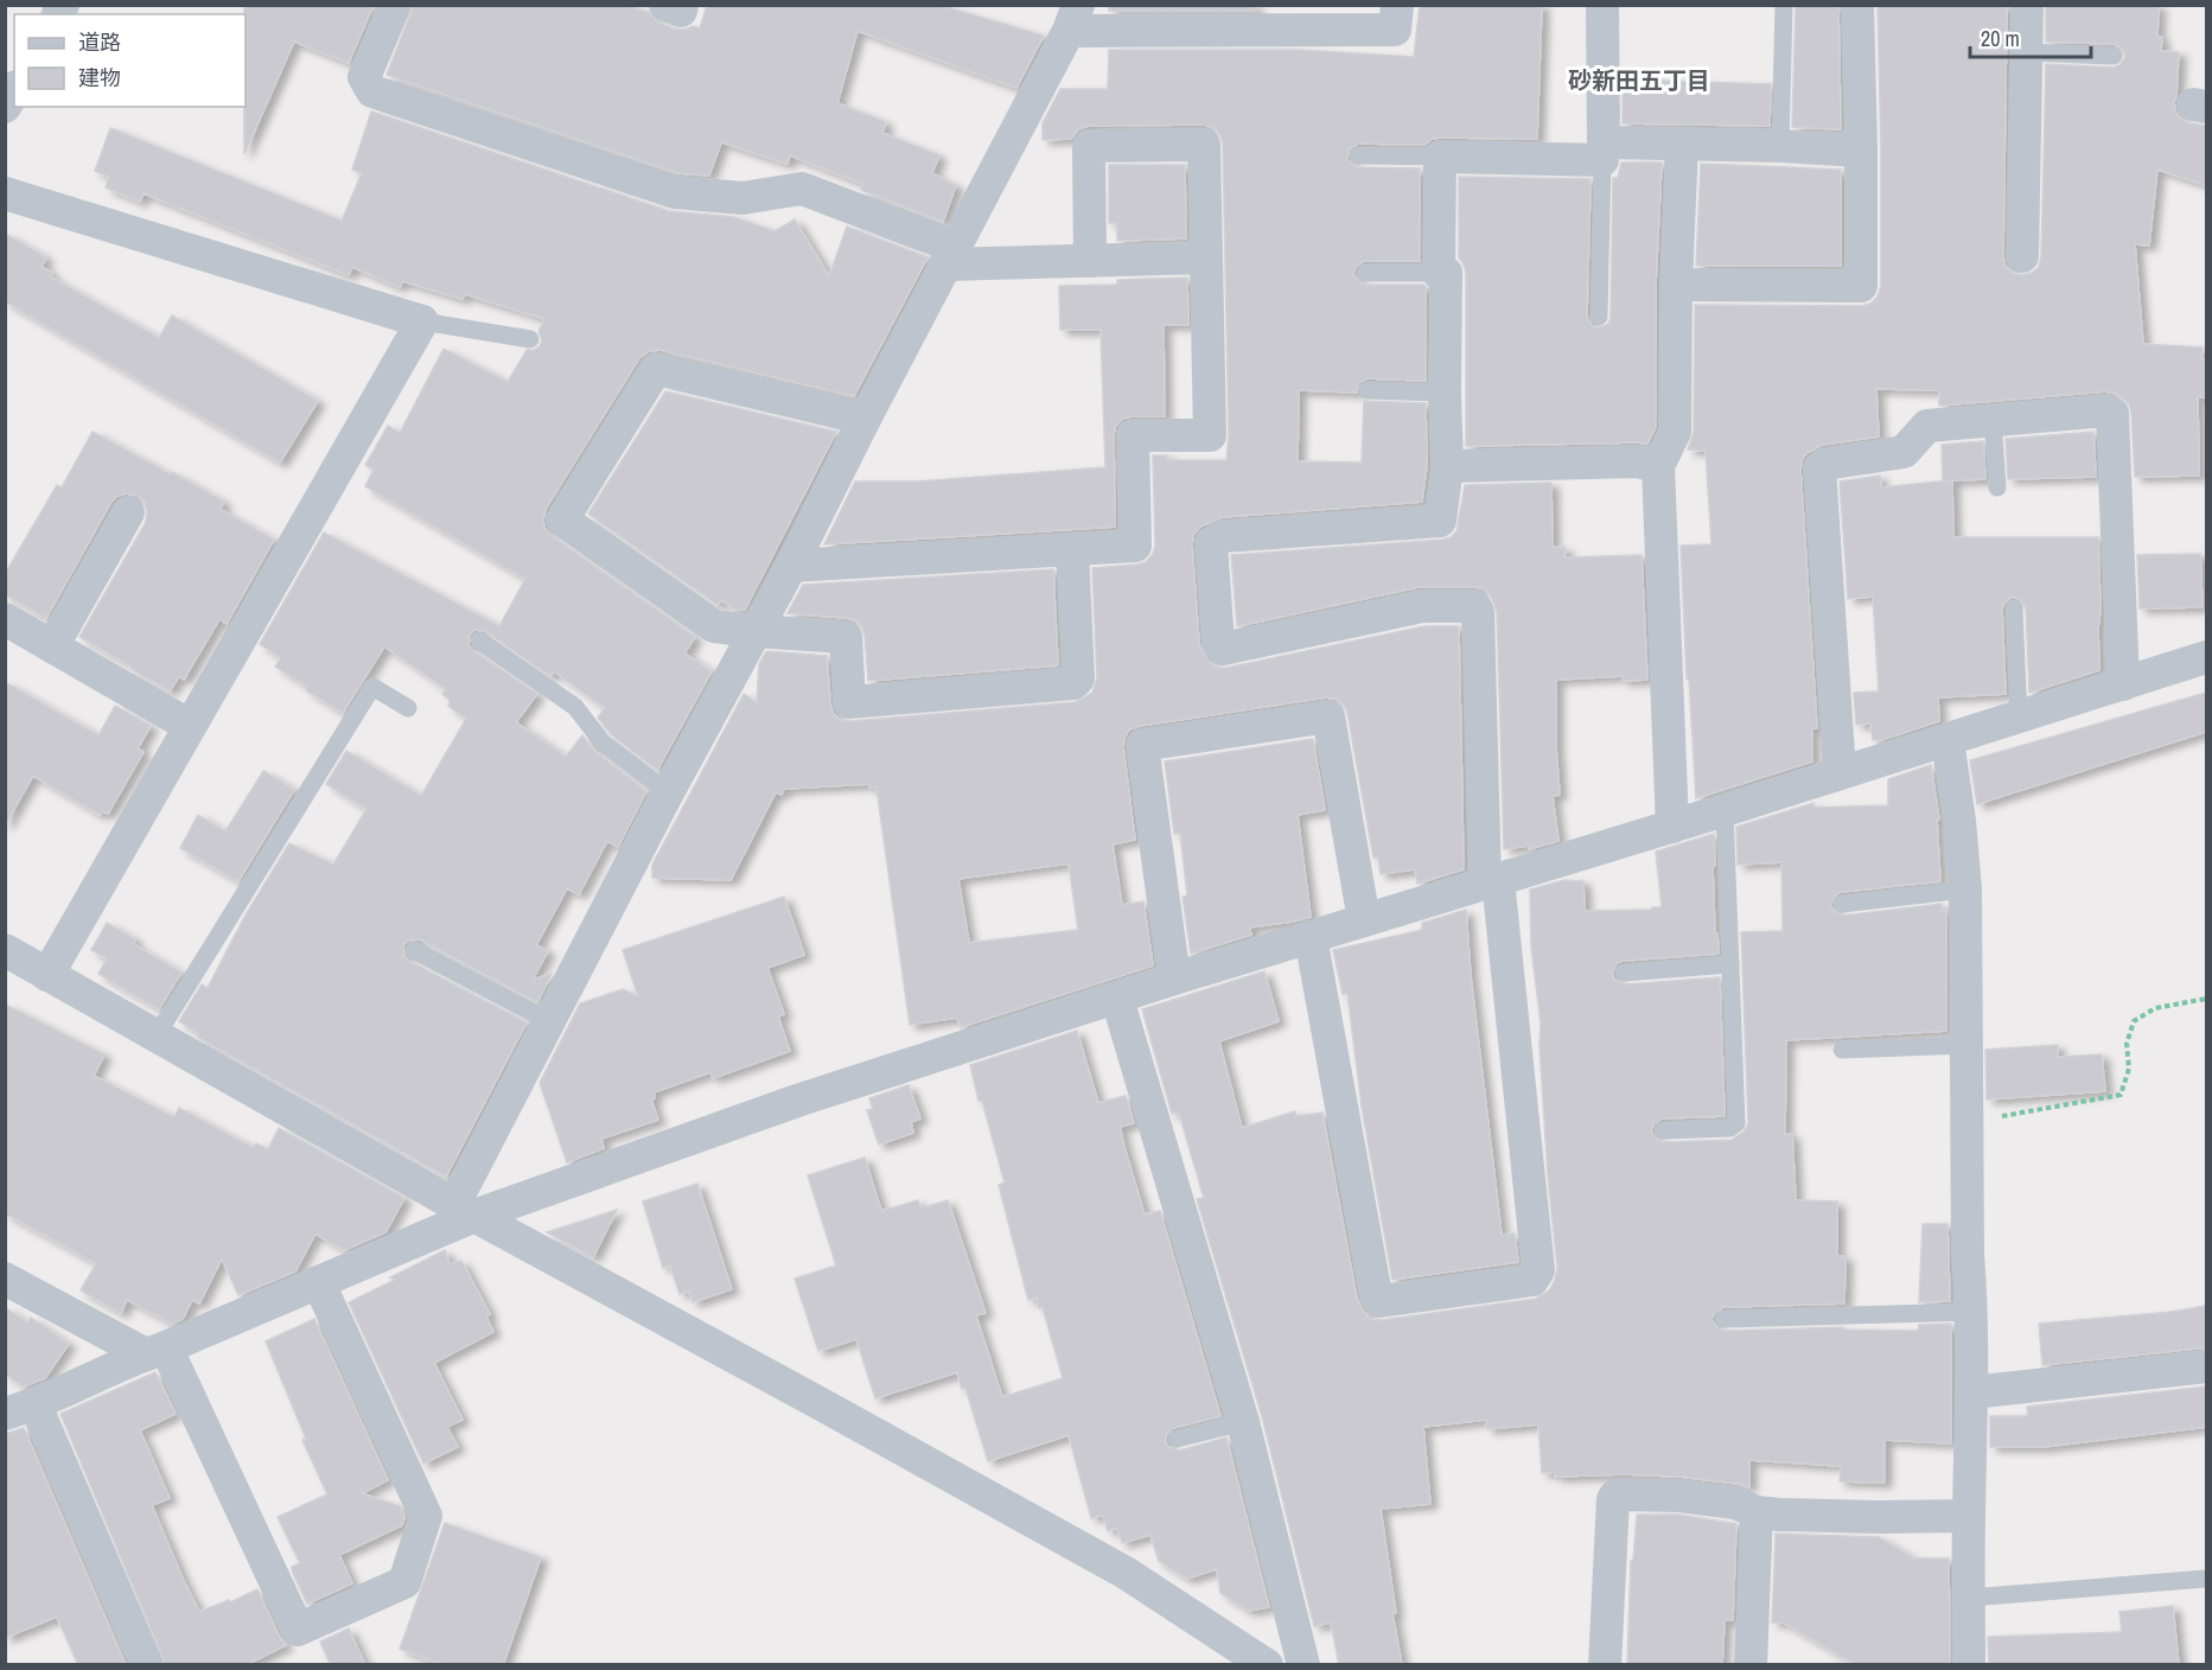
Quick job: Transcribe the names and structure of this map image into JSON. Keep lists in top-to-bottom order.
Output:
{
  "districts": ["砂新田五丁目"],
  "legend": ["道路", "建物"],
  "scale_bar": "20 m"
}
